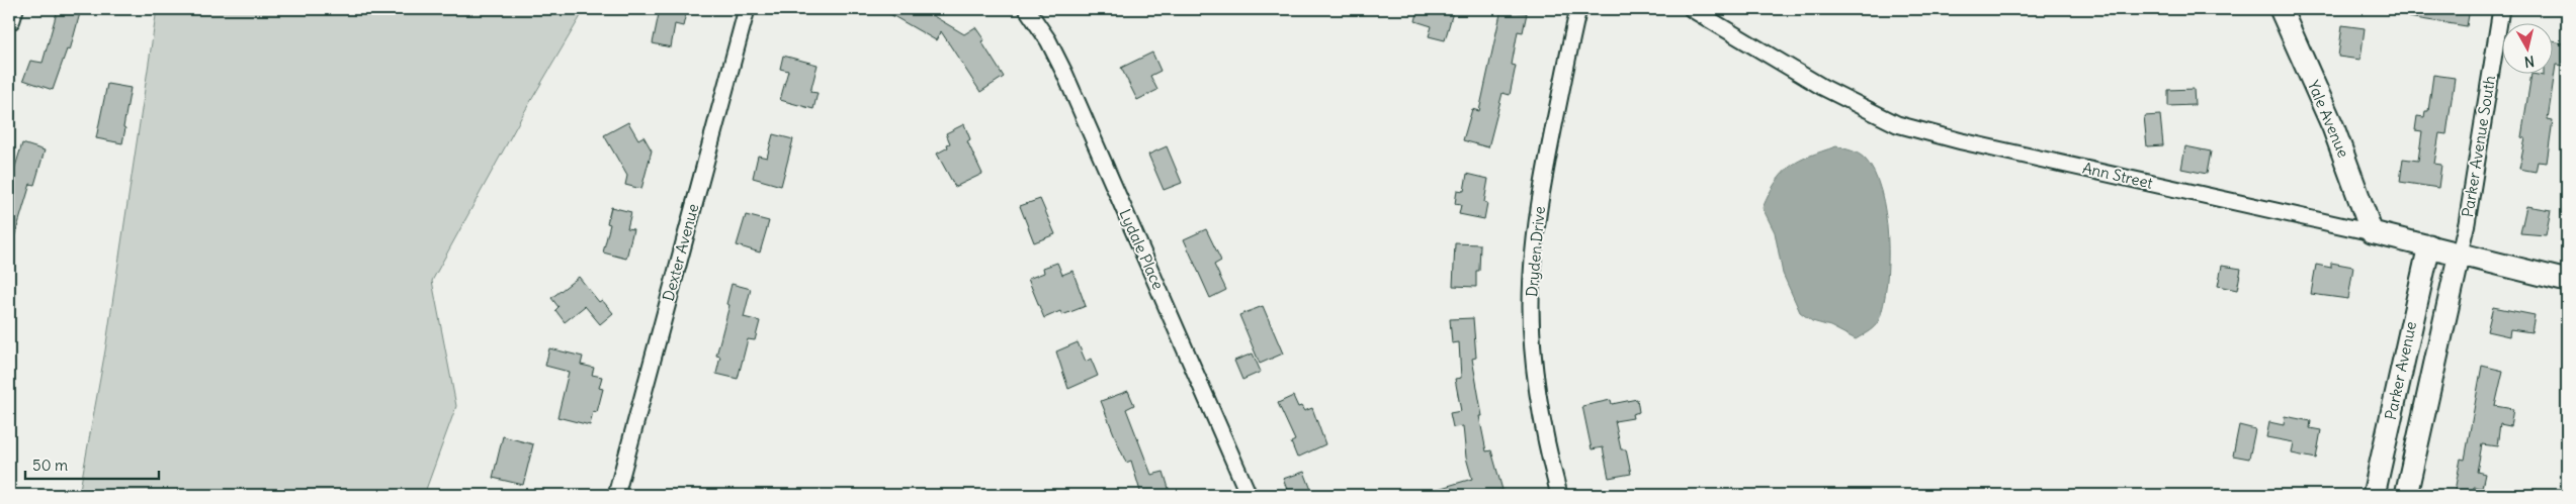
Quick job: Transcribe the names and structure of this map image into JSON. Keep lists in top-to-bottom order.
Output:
{
  "streets": {
    "street": [
      "Yale Avenue",
      "Parker Avenue South",
      "Ann Street",
      "Lydale Place",
      "Dryden Drive",
      "Dexter Avenue",
      "Parker Avenue"
    ]
  },
  "crossings": [
    ["Yale Avenue", "Ann Street"],
    ["Parker Avenue South", "Ann Street"],
    ["Parker Avenue South", "Parker Avenue"],
    ["Ann Street", "Parker Avenue"]
  ],
  "scale_bar": "50 m",
  "north": "bottom"
}
